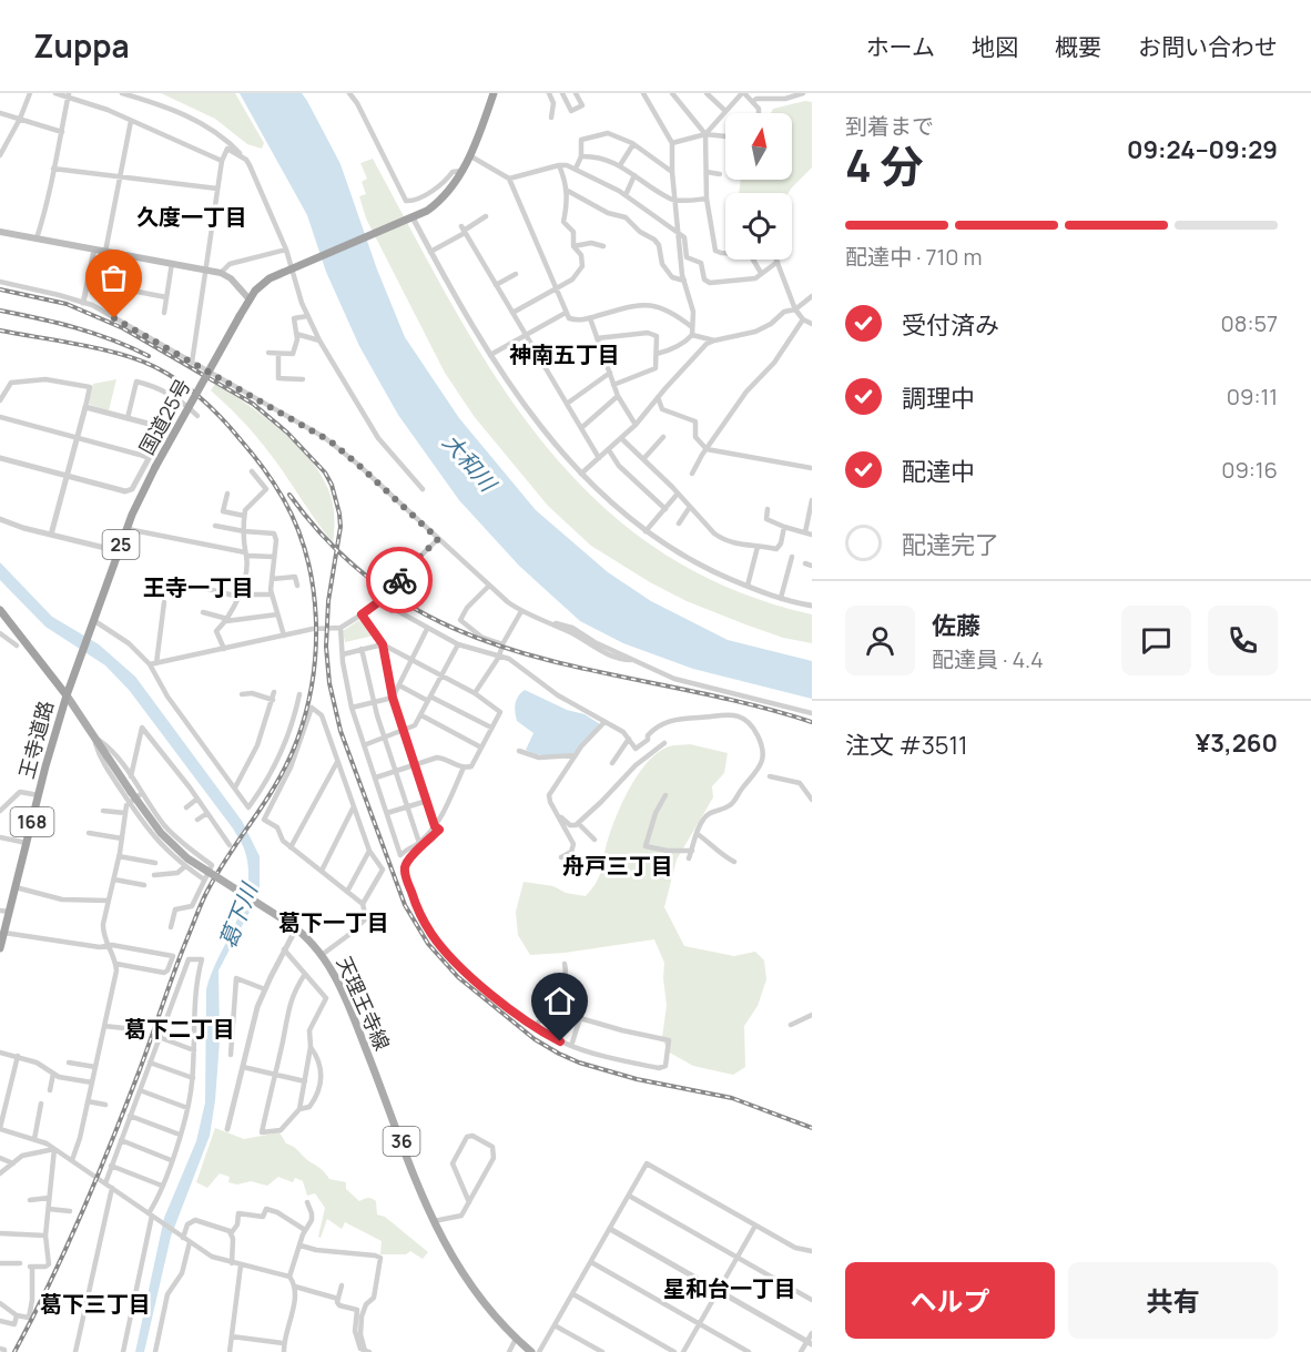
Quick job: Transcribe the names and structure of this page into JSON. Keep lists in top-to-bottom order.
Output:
{
  "streets": {
    "highway": [
      "国道25号",
      "25",
      "王寺道路",
      "168"
    ],
    "main road": ["天理王寺線", "36"]
  },
  "crossings": [
    ["国道25号", "王寺道路"],
    ["国道25号", "天理王寺線"],
    ["王寺道路", "天理王寺線"]
  ],
  "districts": [
    "久度一丁目",
    "神南五丁目",
    "王寺一丁目",
    "舟戸三丁目",
    "葛下一丁目",
    "葛下二丁目",
    "星和台一丁目",
    "葛下三丁目"
  ],
  "water": ["大和川", "葛下川"],
  "north": "top",
  "page": {
    "header": "Zuppa",
    "nav": [
      "ホーム",
      "地図",
      "概要",
      "お問い合わせ"
    ],
    "heading": ["4 分", "到着まで", "09:24–09:29"],
    "panel": [
      "佐藤",
      "配達員 · 4.4",
      "注文 #3511",
      "¥3,260"
    ],
    "bar": "配達中 · 710 m",
    "list": [
      ["受付済み", "08:57"],
      ["調理中", "09:11"],
      ["配達中", "09:16"],
      "配達完了"
    ],
    "buttons": ["ヘルプ", "共有"]
  }
}
